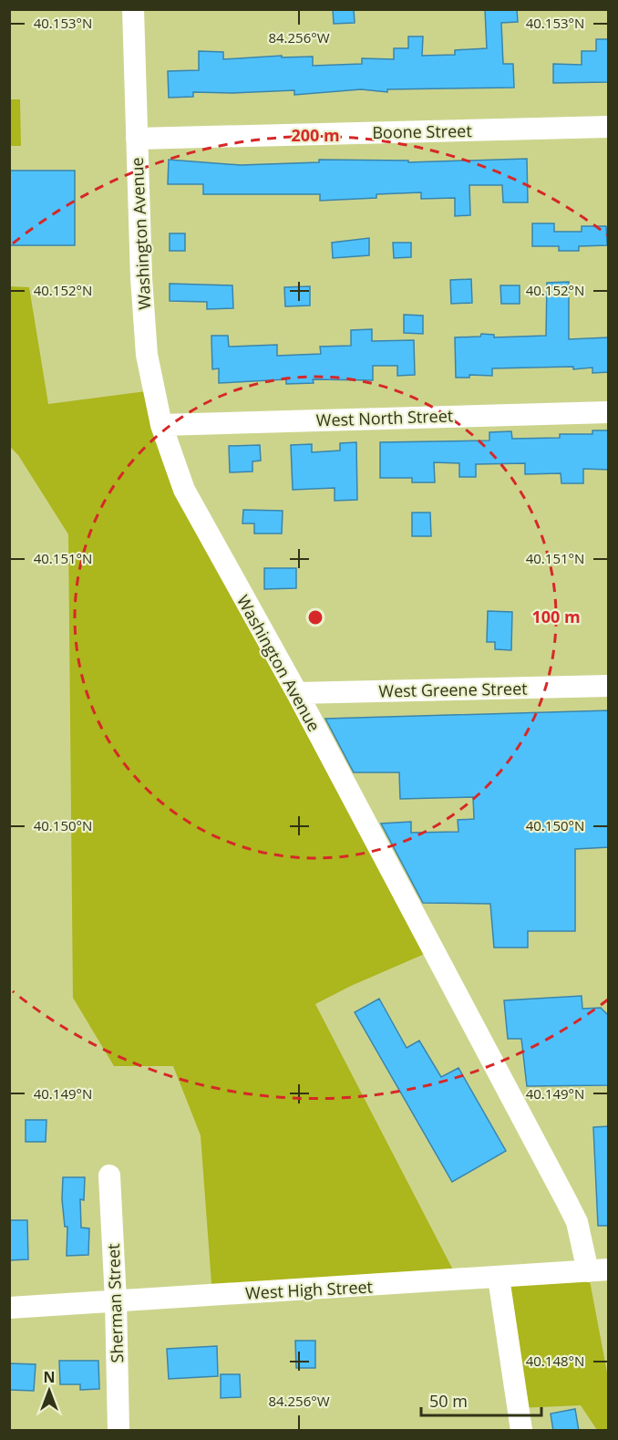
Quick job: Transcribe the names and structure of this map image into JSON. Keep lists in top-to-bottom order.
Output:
{
  "streets": {
    "street": [
      "Boone Street",
      "Washington Avenue",
      "West North Street",
      "West Greene Street",
      "West High Street",
      "Sherman Street"
    ]
  },
  "crossings": [
    ["Boone Street", "Washington Avenue"],
    ["Washington Avenue", "West North Street"],
    ["Washington Avenue", "West Greene Street"],
    ["Washington Avenue", "West High Street"],
    ["West High Street", "Sherman Street"]
  ],
  "scale_bar": "50 m",
  "north": "top",
  "coordinates": [
    "40.153°N",
    "84.256°W",
    "40.152°N",
    "40.151°N",
    "40.150°N",
    "40.149°N",
    "40.148°N"
  ],
  "rings": ["200 m", "100 m"]
}
